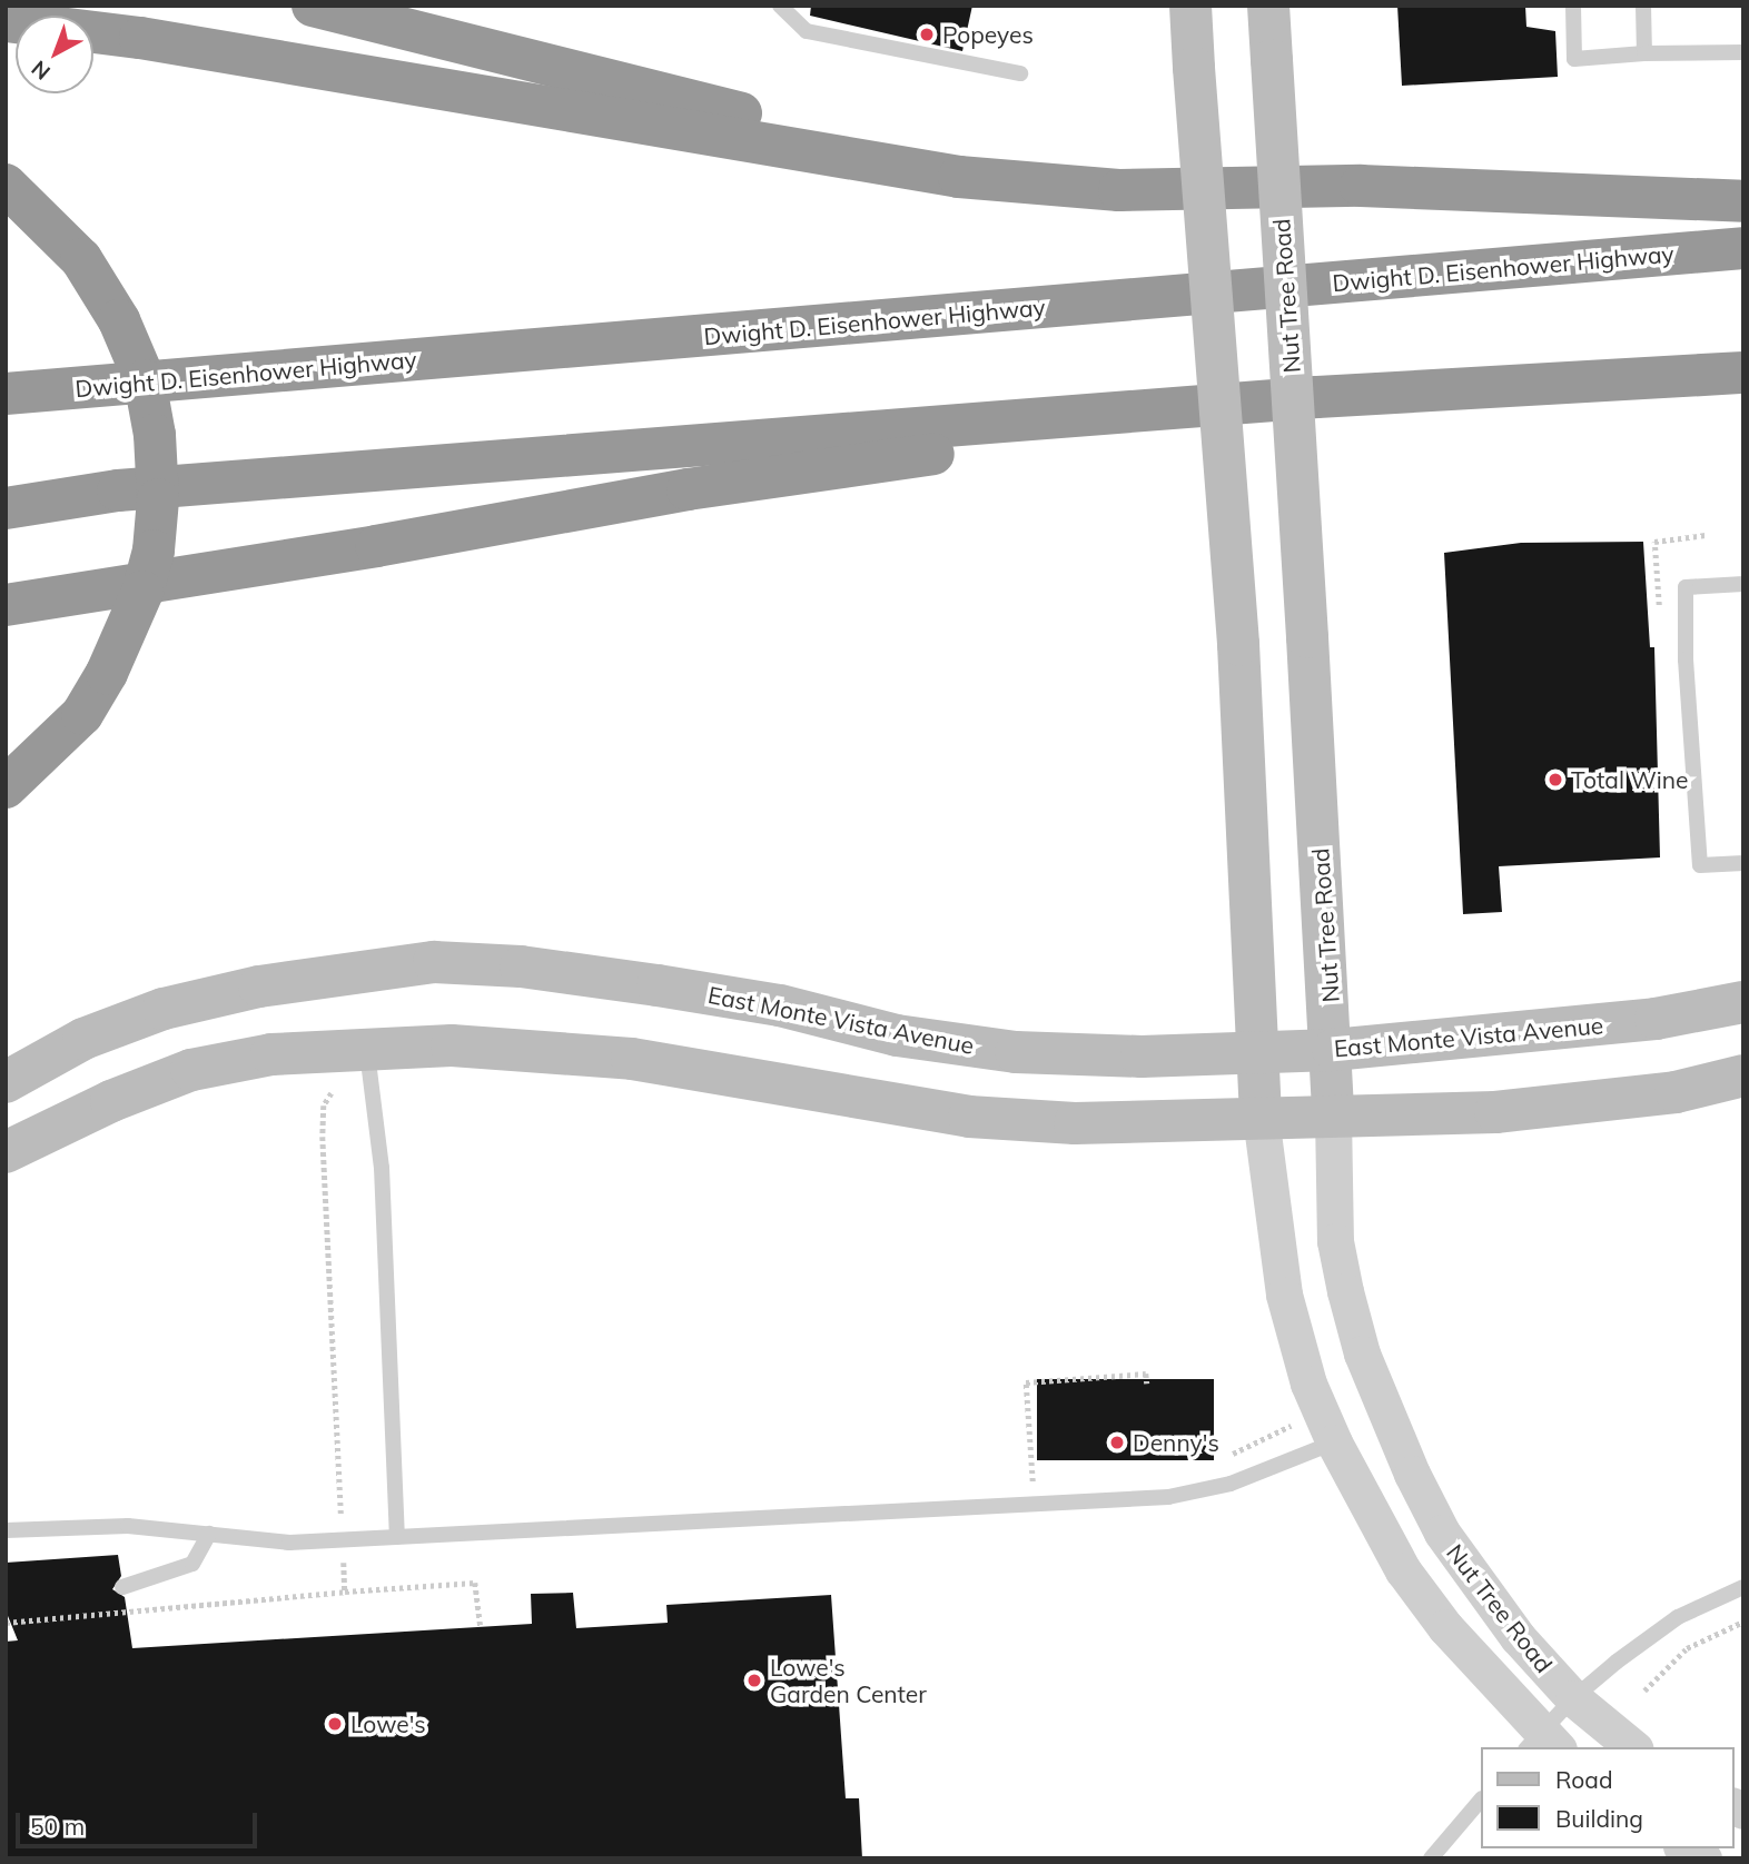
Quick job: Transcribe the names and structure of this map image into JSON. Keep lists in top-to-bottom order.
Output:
{
  "streets": {
    "highway": ["Dwight D. Eisenhower Highway"],
    "main road": ["Nut Tree Road", "East Monte Vista Avenue"]
  },
  "crossings": [
    ["Nut Tree Road", "East Monte Vista Avenue"]
  ],
  "places": [
    "Popeyes",
    "Total Wine",
    "Denny's",
    "Lowe's Garden Center",
    "Lowe's"
  ],
  "legend": ["Road", "Building"],
  "scale_bar": "50 m",
  "north": "bottom left"
}
